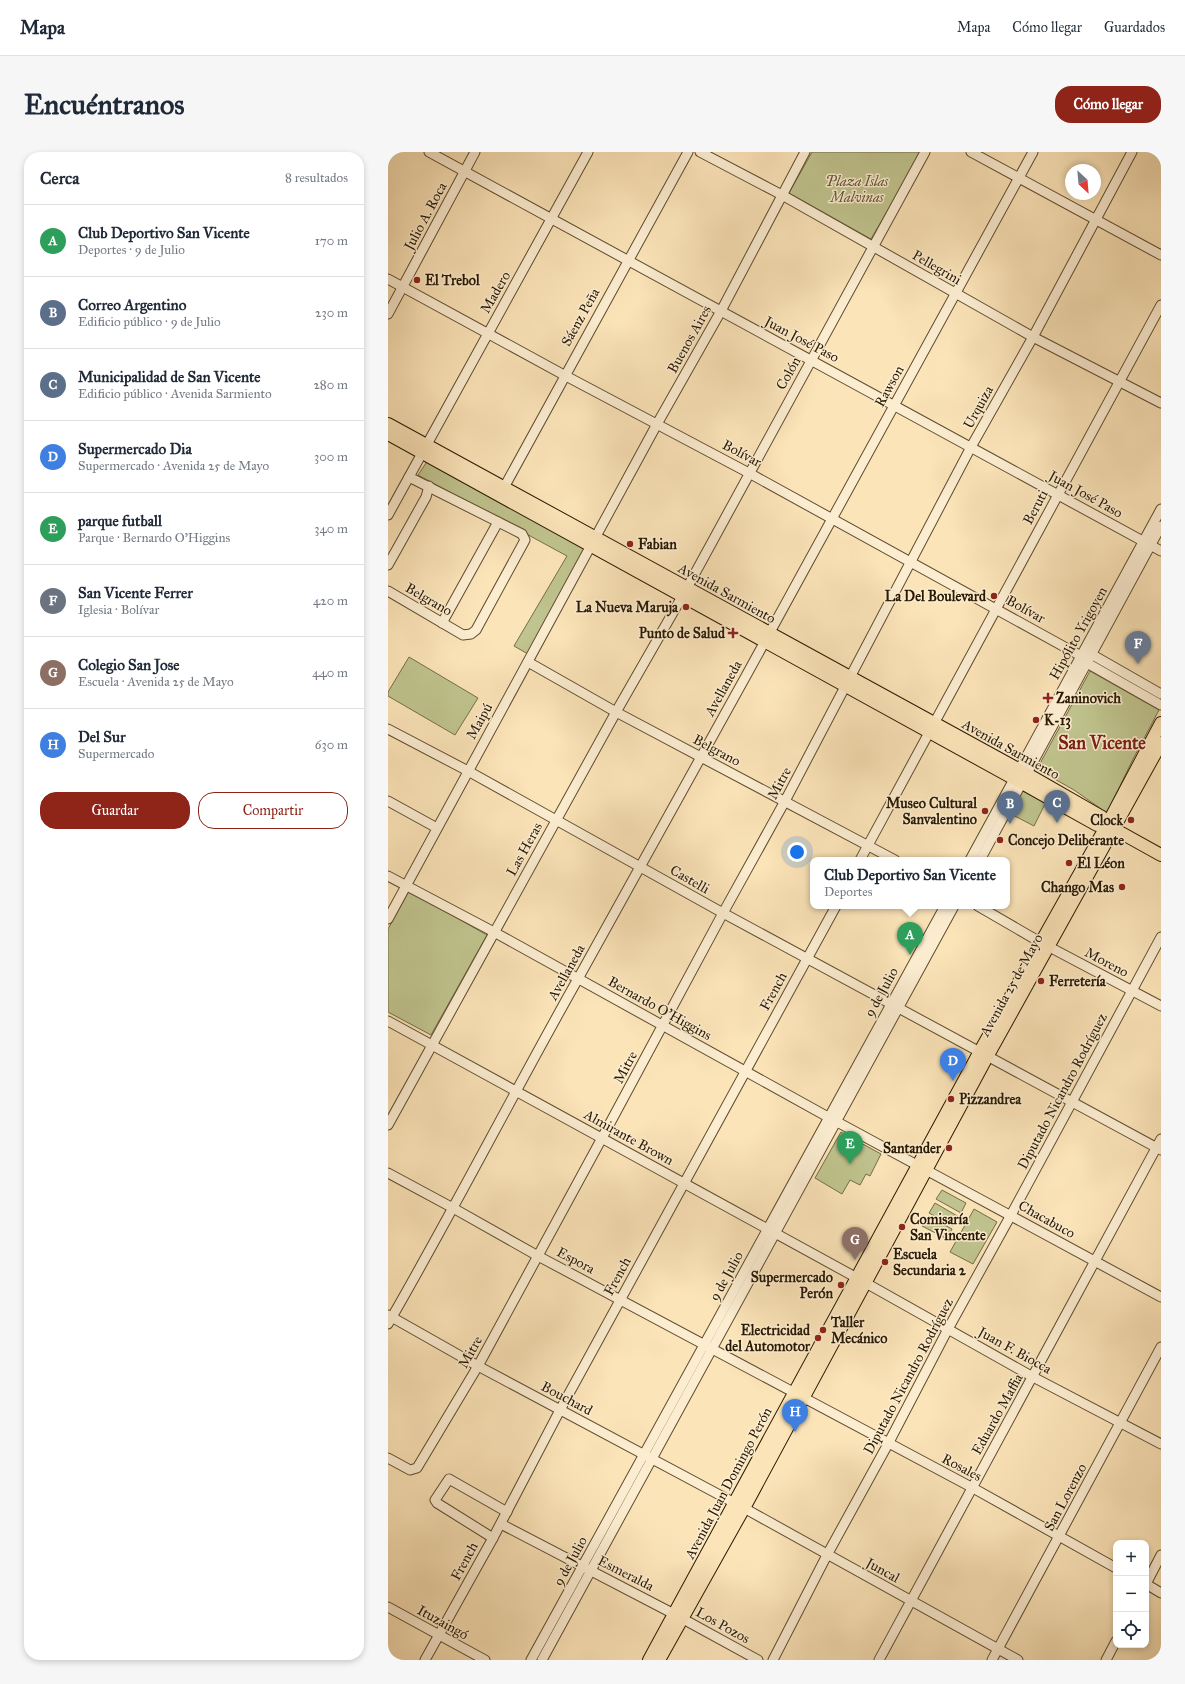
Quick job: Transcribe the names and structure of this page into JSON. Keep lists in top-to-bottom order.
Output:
{
  "streets": {
    "main road": ["Avenida Sarmiento", "Avenida 25 de Mayo", "Avenida Juan Domingo Perón"],
    "street": [
      "Julio A. Roca",
      "Pellegrini",
      "Madero",
      "Sáenz Peña",
      "Buenos Aires",
      "Juan José Paso",
      "Colón",
      "Rawson",
      "Urquiza",
      "Bolívar",
      "Beruti",
      "Belgrano",
      "Hipólito Yrigoyen",
      "Avellaneda",
      "Maipú",
      "Mitre",
      "Las Heras",
      "Castelli",
      "Moreno",
      "French",
      "9 de Julio",
      "Bernardo O'Higgins",
      "Diputado Nicandro Rodríguez",
      "Almirante Brown",
      "Chacabuco",
      "Espora",
      "Juan F. Biocca",
      "Bouchard",
      "Eduardo Maffia",
      "Rosales",
      "San Lorenzo",
      "Juncal",
      "Esmeralda",
      "Ituzaingó",
      "Los Pozos"
    ]
  },
  "crossings": [
    ["Julio A. Roca", "Juan José Paso"],
    ["Julio A. Roca", "Bolívar"],
    ["Pellegrini", "Buenos Aires"],
    ["Pellegrini", "Colón"],
    ["Pellegrini", "Rawson"],
    ["Pellegrini", "Urquiza"],
    ["Pellegrini", "Beruti"],
    ["Madero", "Juan José Paso"],
    ["Madero", "Bolívar"],
    ["Madero", "Avenida Sarmiento"],
    ["Sáenz Peña", "Juan José Paso"],
    ["Sáenz Peña", "Bolívar"],
    ["Sáenz Peña", "Avenida Sarmiento"],
    ["Buenos Aires", "Juan José Paso"],
    ["Buenos Aires", "Bolívar"],
    ["Buenos Aires", "Avenida Sarmiento"],
    ["Buenos Aires", "Maipú"],
    ["Juan José Paso", "Colón"],
    ["Juan José Paso", "Rawson"],
    ["Juan José Paso", "Urquiza"],
    ["Juan José Paso", "Beruti"],
    ["Juan José Paso", "Hipólito Yrigoyen"],
    ["Colón", "Bolívar"],
    ["Colón", "Avenida Sarmiento"],
    ["Colón", "Las Heras"],
    ["Rawson", "Bolívar"],
    ["Rawson", "Avenida Sarmiento"],
    ["Rawson", "Avellaneda"],
    ["Urquiza", "Bolívar"],
    ["Urquiza", "Avenida Sarmiento"],
    ["Urquiza", "Mitre"],
    ["Bolívar", "Beruti"],
    ["Bolívar", "Hipólito Yrigoyen"],
    ["Beruti", "Avenida Sarmiento"],
    ["Avenida Sarmiento", "Hipólito Yrigoyen"],
    ["Avenida Sarmiento", "Avellaneda"],
    ["Avenida Sarmiento", "Maipú"],
    ["Avenida Sarmiento", "Mitre"],
    ["Avenida Sarmiento", "Las Heras"],
    ["Avenida Sarmiento", "Avenida 25 de Mayo"],
    ["Belgrano", "Avellaneda"],
    ["Belgrano", "Maipú"],
    ["Belgrano", "Mitre"],
    ["Belgrano", "Las Heras"],
    ["Avellaneda", "Castelli"],
    ["Avellaneda", "Bernardo O'Higgins"],
    ["Avellaneda", "Almirante Brown"],
    ["Avellaneda", "Espora"],
    ["Avellaneda", "Bouchard"],
    ["Maipú", "Castelli"],
    ["Maipú", "Bernardo O'Higgins"],
    ["Mitre", "Castelli"],
    ["Mitre", "Bernardo O'Higgins"],
    ["Mitre", "Almirante Brown"],
    ["Mitre", "Espora"],
    ["Mitre", "Bouchard"],
    ["Las Heras", "Castelli"],
    ["Las Heras", "Bernardo O'Higgins"],
    ["Las Heras", "Almirante Brown"],
    ["Castelli", "Avenida 25 de Mayo"],
    ["Castelli", "French"],
    ["Castelli", "9 de Julio"],
    ["Castelli", "Diputado Nicandro Rodríguez"],
    ["Castelli", "Eduardo Maffia"],
    ["Moreno", "Avenida 25 de Mayo"],
    ["Moreno", "Diputado Nicandro Rodríguez"],
    ["Avenida 25 de Mayo", "Bernardo O'Higgins"],
    ["Avenida 25 de Mayo", "Almirante Brown"],
    ["Avenida 25 de Mayo", "Chacabuco"],
    ["Avenida 25 de Mayo", "Juan F. Biocca"],
    ["Avenida 25 de Mayo", "Avenida Juan Domingo Perón"],
    ["French", "Bernardo O'Higgins"],
    ["French", "Almirante Brown"],
    ["French", "Espora"],
    ["French", "Bouchard"],
    ["French", "Esmeralda"],
    ["French", "Ituzaingó"],
    ["9 de Julio", "Bernardo O'Higgins"],
    ["9 de Julio", "Almirante Brown"],
    ["9 de Julio", "Espora"],
    ["9 de Julio", "Bouchard"],
    ["9 de Julio", "Esmeralda"],
    ["Bernardo O'Higgins", "Chacabuco"],
    ["Diputado Nicandro Rodríguez", "Chacabuco"],
    ["Diputado Nicandro Rodríguez", "Juan F. Biocca"],
    ["Diputado Nicandro Rodríguez", "Rosales"],
    ["Diputado Nicandro Rodríguez", "Juncal"],
    ["Almirante Brown", "Juan F. Biocca"],
    ["Almirante Brown", "Avenida Juan Domingo Perón"],
    ["Chacabuco", "Eduardo Maffia"],
    ["Espora", "Rosales"],
    ["Espora", "Avenida Juan Domingo Perón"],
    ["Juan F. Biocca", "Eduardo Maffia"],
    ["Juan F. Biocca", "Avenida Juan Domingo Perón"],
    ["Juan F. Biocca", "San Lorenzo"],
    ["Bouchard", "Avenida Juan Domingo Perón"],
    ["Bouchard", "Juncal"],
    ["Eduardo Maffia", "Rosales"],
    ["Eduardo Maffia", "Juncal"],
    ["Rosales", "Avenida Juan Domingo Perón"],
    ["Rosales", "San Lorenzo"],
    ["Avenida Juan Domingo Perón", "Juncal"],
    ["Avenida Juan Domingo Perón", "Esmeralda"],
    ["Avenida Juan Domingo Perón", "Los Pozos"],
    ["San Lorenzo", "Juncal"],
    ["Esmeralda", "Los Pozos"]
  ],
  "districts": ["San Vicente"],
  "parks": ["Plaza Islas Malvinas"],
  "places": {
    "other": [
      "El Trebol",
      "Fabian",
      "La Del Boulevard",
      "La Nueva Maruja",
      "K-13",
      "Museo Cultural Sanvalentino",
      "Clock",
      "Concejo Deliberante",
      "El Léon",
      "Chango Mas",
      "Ferretería",
      "Pizzandrea",
      "Santander",
      "Comisaría San Vincente",
      "Escuela Secundaria 2",
      "Supermercado Perón",
      "Taller Mecánico",
      "Electricidad del Automotor"
    ],
    "health": ["Punto de Salud", "Zaninovich"]
  },
  "north": "bottom right",
  "page": {
    "header": "Mapa",
    "nav": ["Mapa", "Cómo llegar", "Guardados"],
    "buttons": [
      "Cómo llegar",
      ["Guardar", "Compartir"]
    ],
    "title": "Encuéntranos",
    "heading": ["Cerca", "8 resultados"],
    "list": [
      {
        "mark": "A",
        "name": "Club Deportivo San Vicente",
        "note": "Deportes · 9 de Julio",
        "value": "170 m"
      },
      {
        "mark": "B",
        "name": "Correo Argentino",
        "note": "Edificio público · 9 de Julio",
        "value": "230 m"
      },
      {
        "mark": "C",
        "name": "Municipalidad de San Vicente",
        "note": "Edificio público · Avenida Sarmiento",
        "value": "280 m"
      },
      {
        "mark": "D",
        "name": "Supermercado Dia",
        "note": "Supermercado · Avenida 25 de Mayo",
        "value": "300 m"
      },
      {
        "mark": "E",
        "name": "parque futball",
        "note": "Parque · Bernardo O'Higgins",
        "value": "340 m"
      },
      {
        "mark": "F",
        "name": "San Vicente Ferrer",
        "note": "Iglesia · Bolívar",
        "value": "420 m"
      },
      {
        "mark": "G",
        "name": "Colegio San Jose",
        "note": "Escuela · Avenida 25 de Mayo",
        "value": "440 m"
      },
      {
        "mark": "H",
        "name": "Del Sur",
        "note": "Supermercado",
        "value": "630 m"
      }
    ],
    "pins": [
      "F",
      "C",
      "B",
      "A",
      "D",
      "E",
      "G",
      "H"
    ],
    "popup": ["Club Deportivo San Vicente", "Deportes"],
    "map_buttons": ["+", "−"]
  }
}
